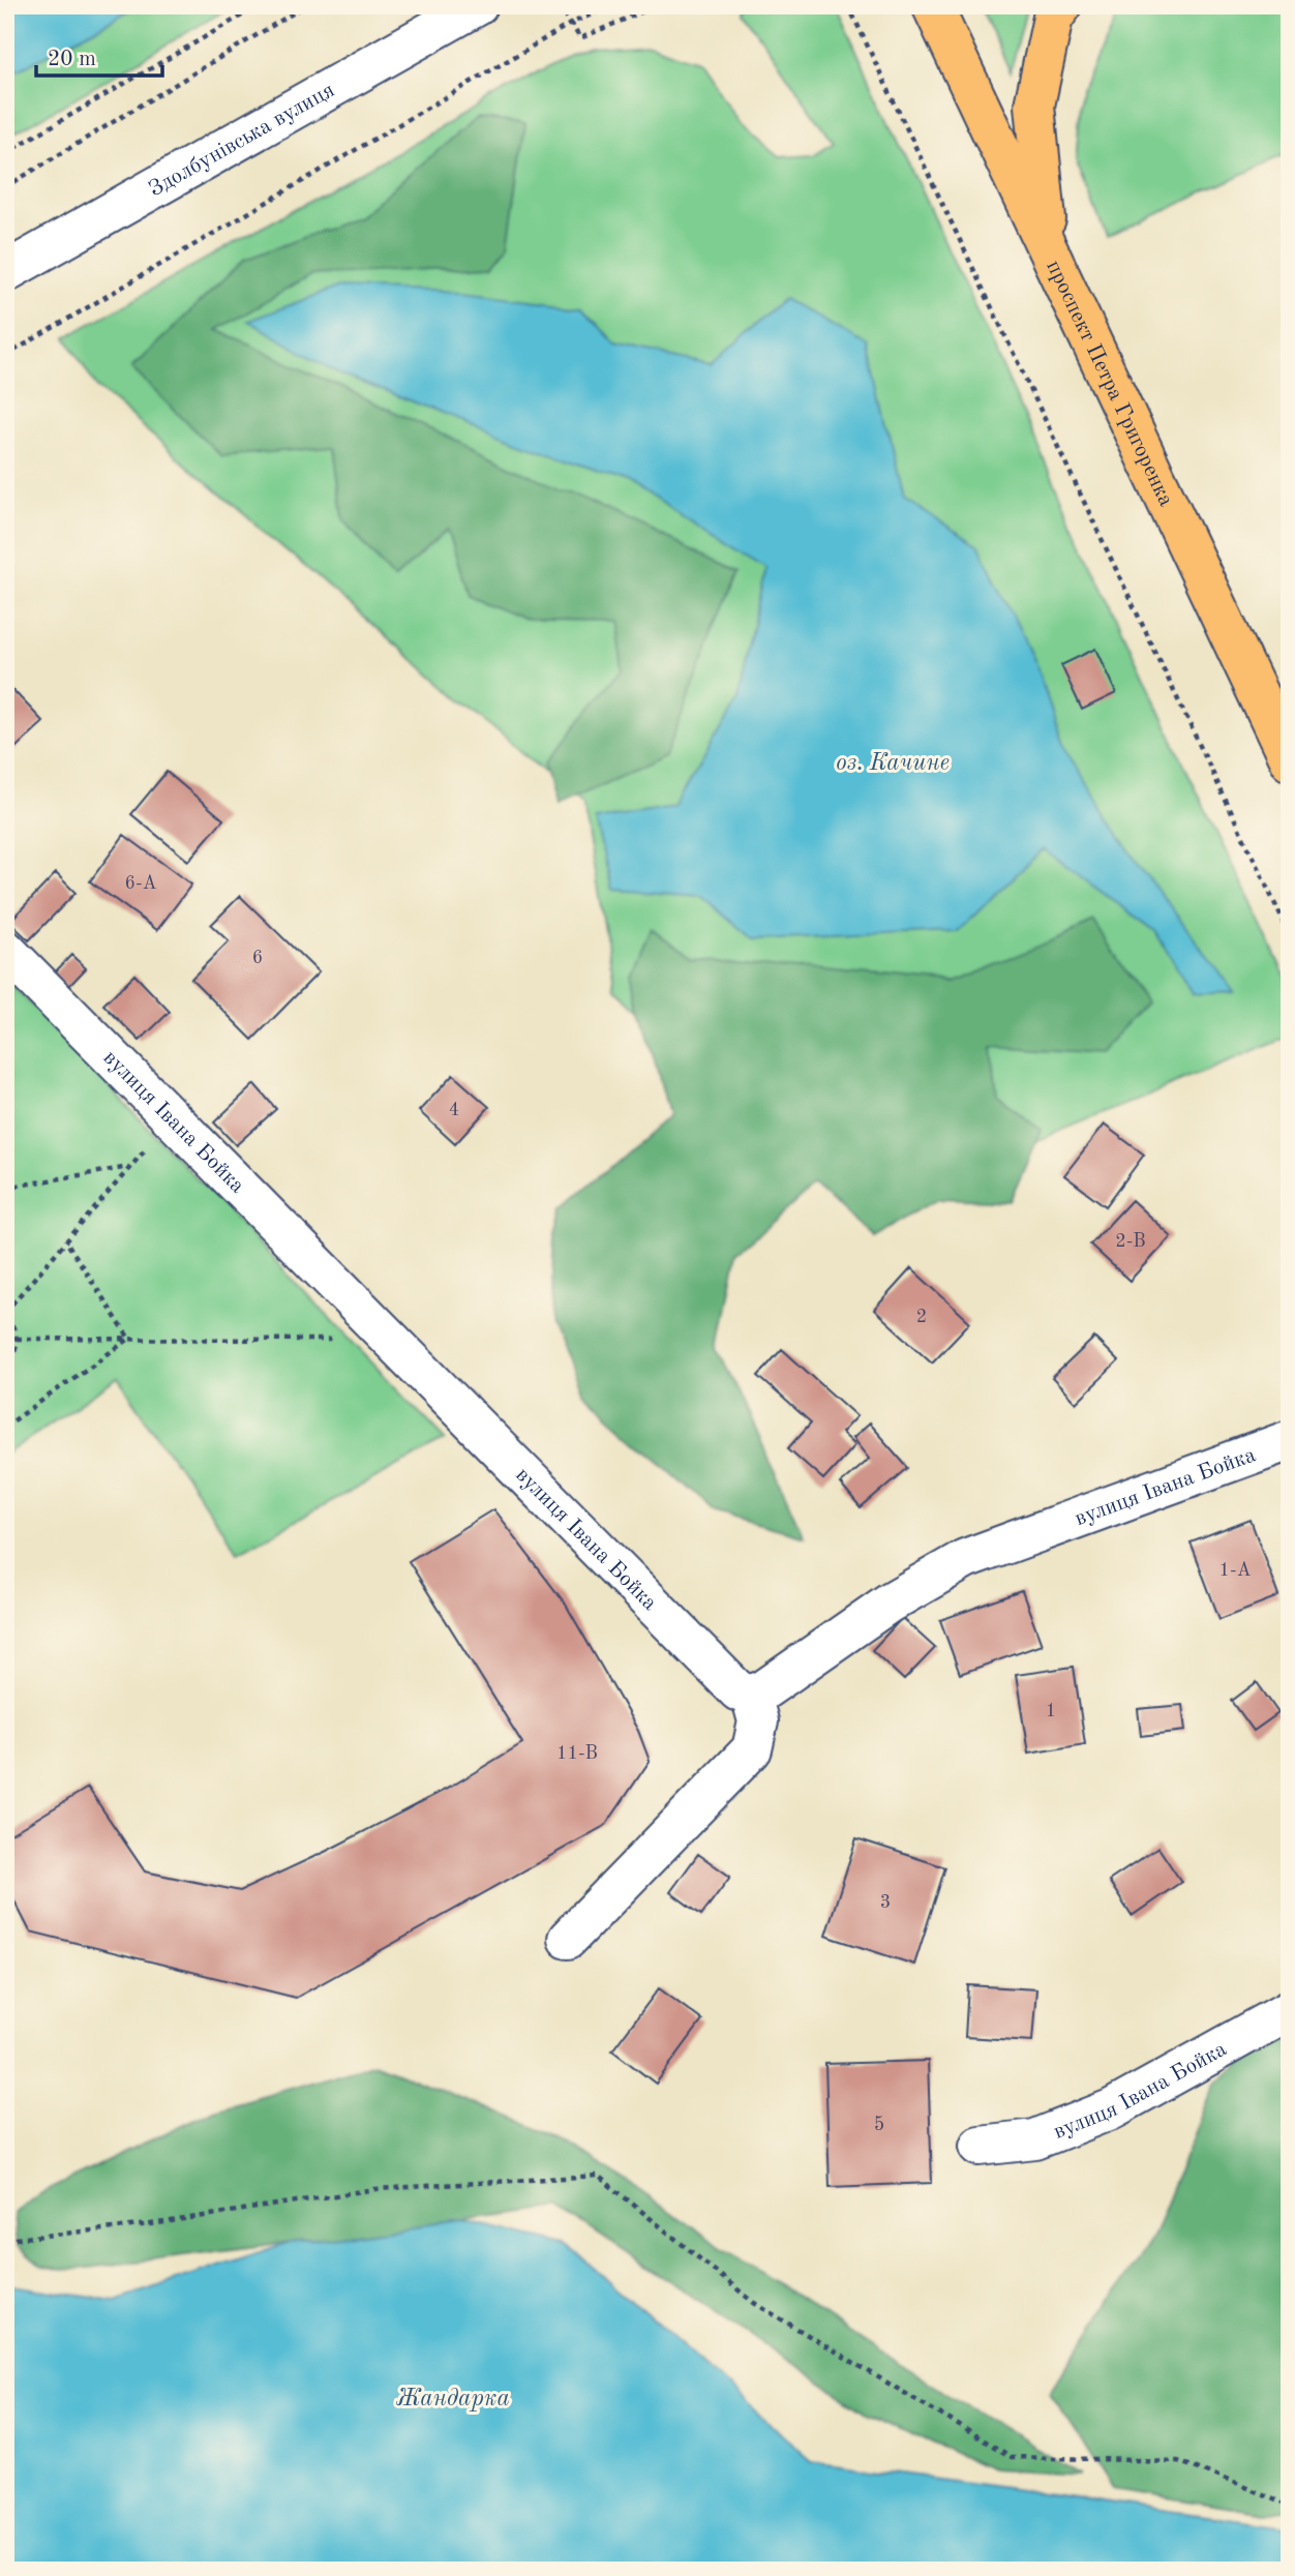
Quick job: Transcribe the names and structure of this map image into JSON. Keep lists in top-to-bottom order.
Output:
{
  "streets": {
    "main road": ["проспект Петра Григоренка"],
    "street": ["Здолбунівська вулиця", "вулиця Івана Бойка"]
  },
  "water": ["оз. Качине", "Жандарка"],
  "house_numbers": [
    "6-А",
    "6",
    "4",
    "2-В",
    "2",
    "1-А",
    "1",
    "11-В",
    "3",
    "5"
  ],
  "scale_bar": "20 m"
}
